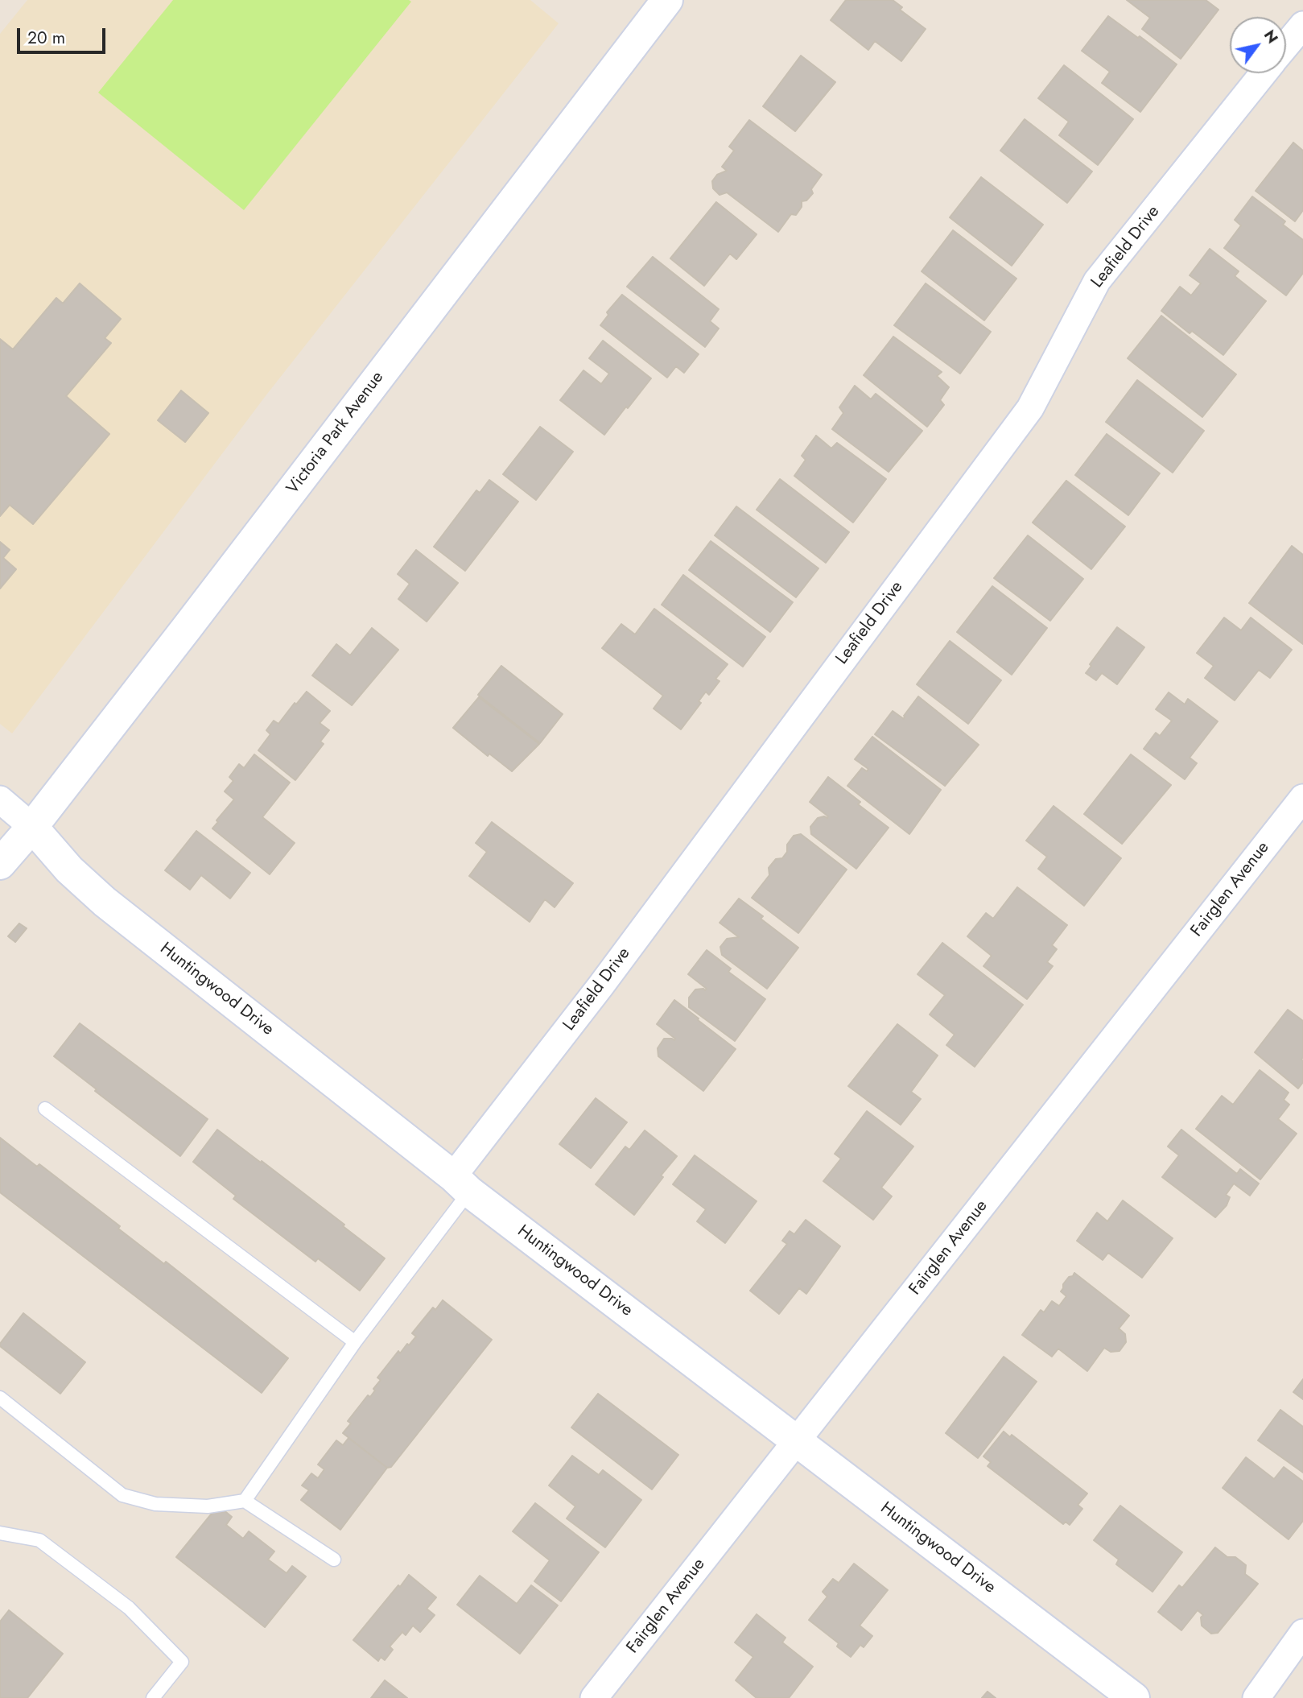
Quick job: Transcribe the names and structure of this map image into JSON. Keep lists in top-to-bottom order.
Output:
{
  "streets": {
    "street": [
      "Leafield Drive",
      "Victoria Park Avenue",
      "Fairglen Avenue",
      "Huntingwood Drive"
    ]
  },
  "crossings": [
    ["Leafield Drive", "Huntingwood Drive"],
    ["Victoria Park Avenue", "Huntingwood Drive"],
    ["Fairglen Avenue", "Huntingwood Drive"]
  ],
  "scale_bar": "20 m",
  "north": "top right"
}
